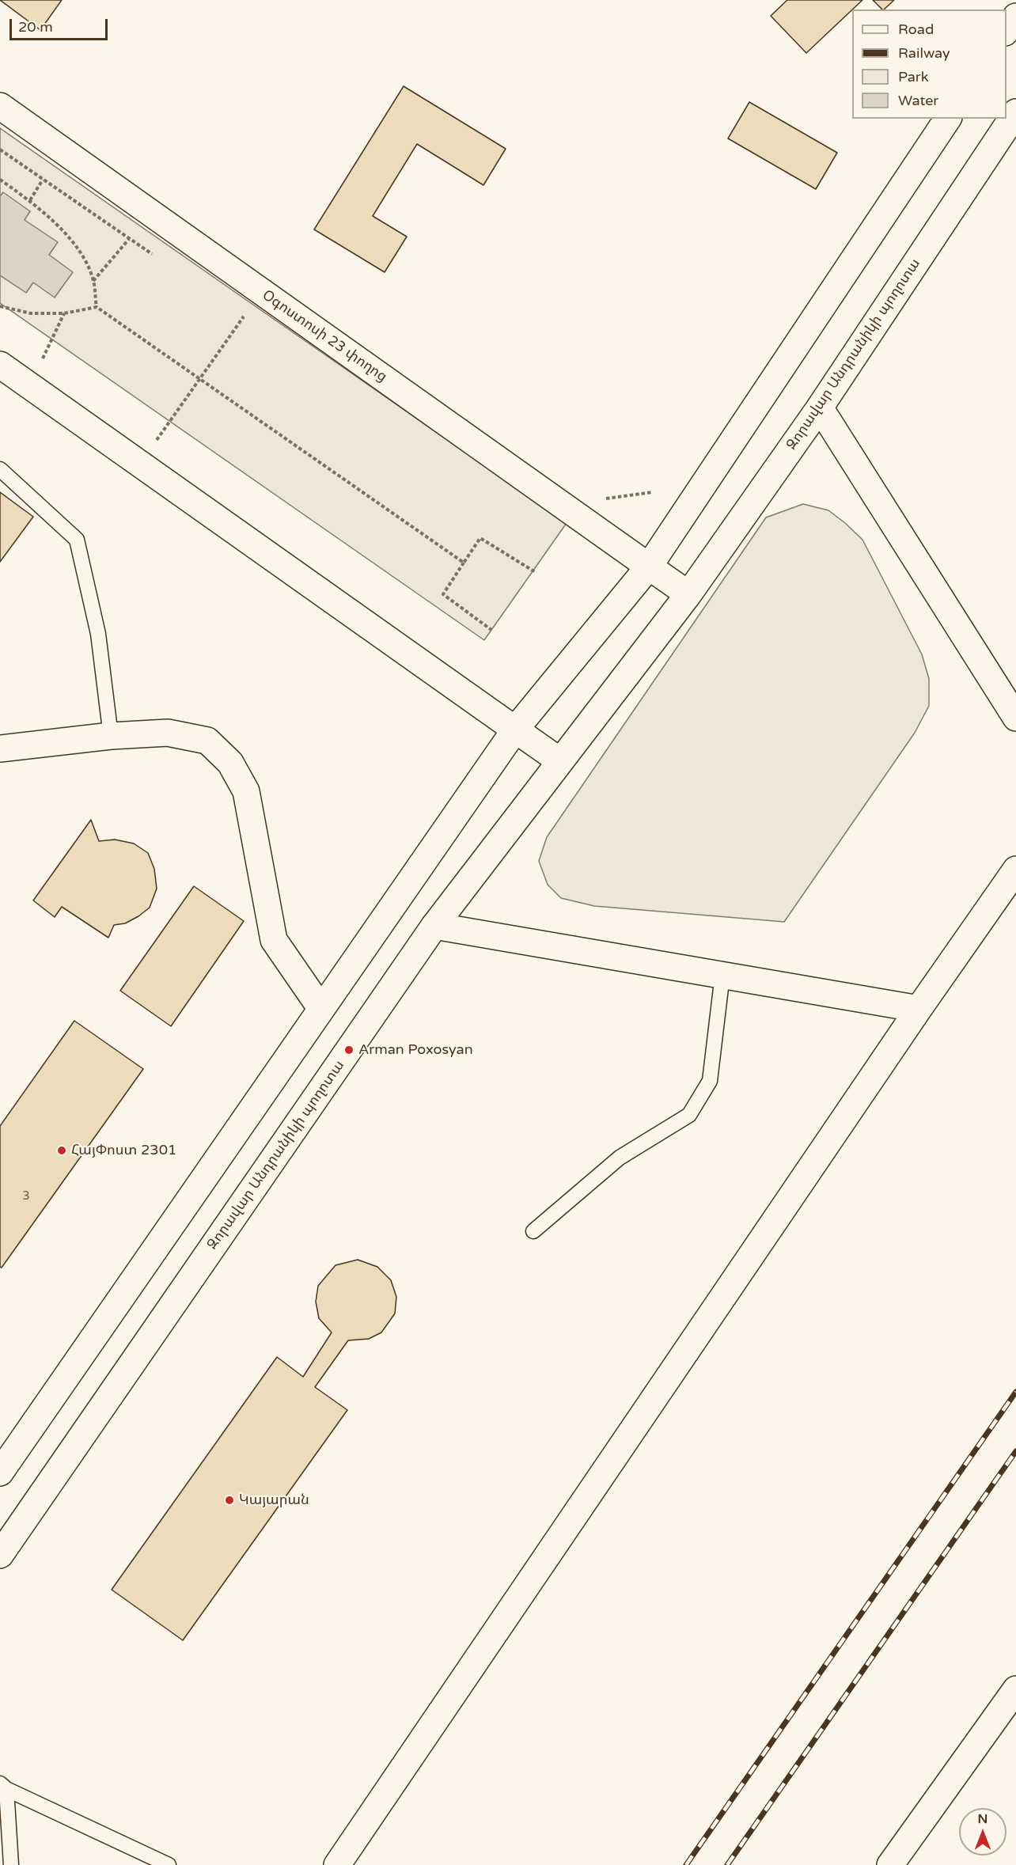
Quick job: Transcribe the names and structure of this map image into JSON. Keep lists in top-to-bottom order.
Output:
{
  "streets": {
    "street": ["Օգոստոսի 23 փողոց", "Զորավար Անդրանիկի պողոտա"]
  },
  "places": ["Arman Poxosyan", "ՀայՓոստ 2301", "Կայարան"],
  "house_numbers": ["3"],
  "legend": [
    "Road",
    "Railway",
    "Park",
    "Water"
  ],
  "scale_bar": "20 m",
  "north": "top"
}
